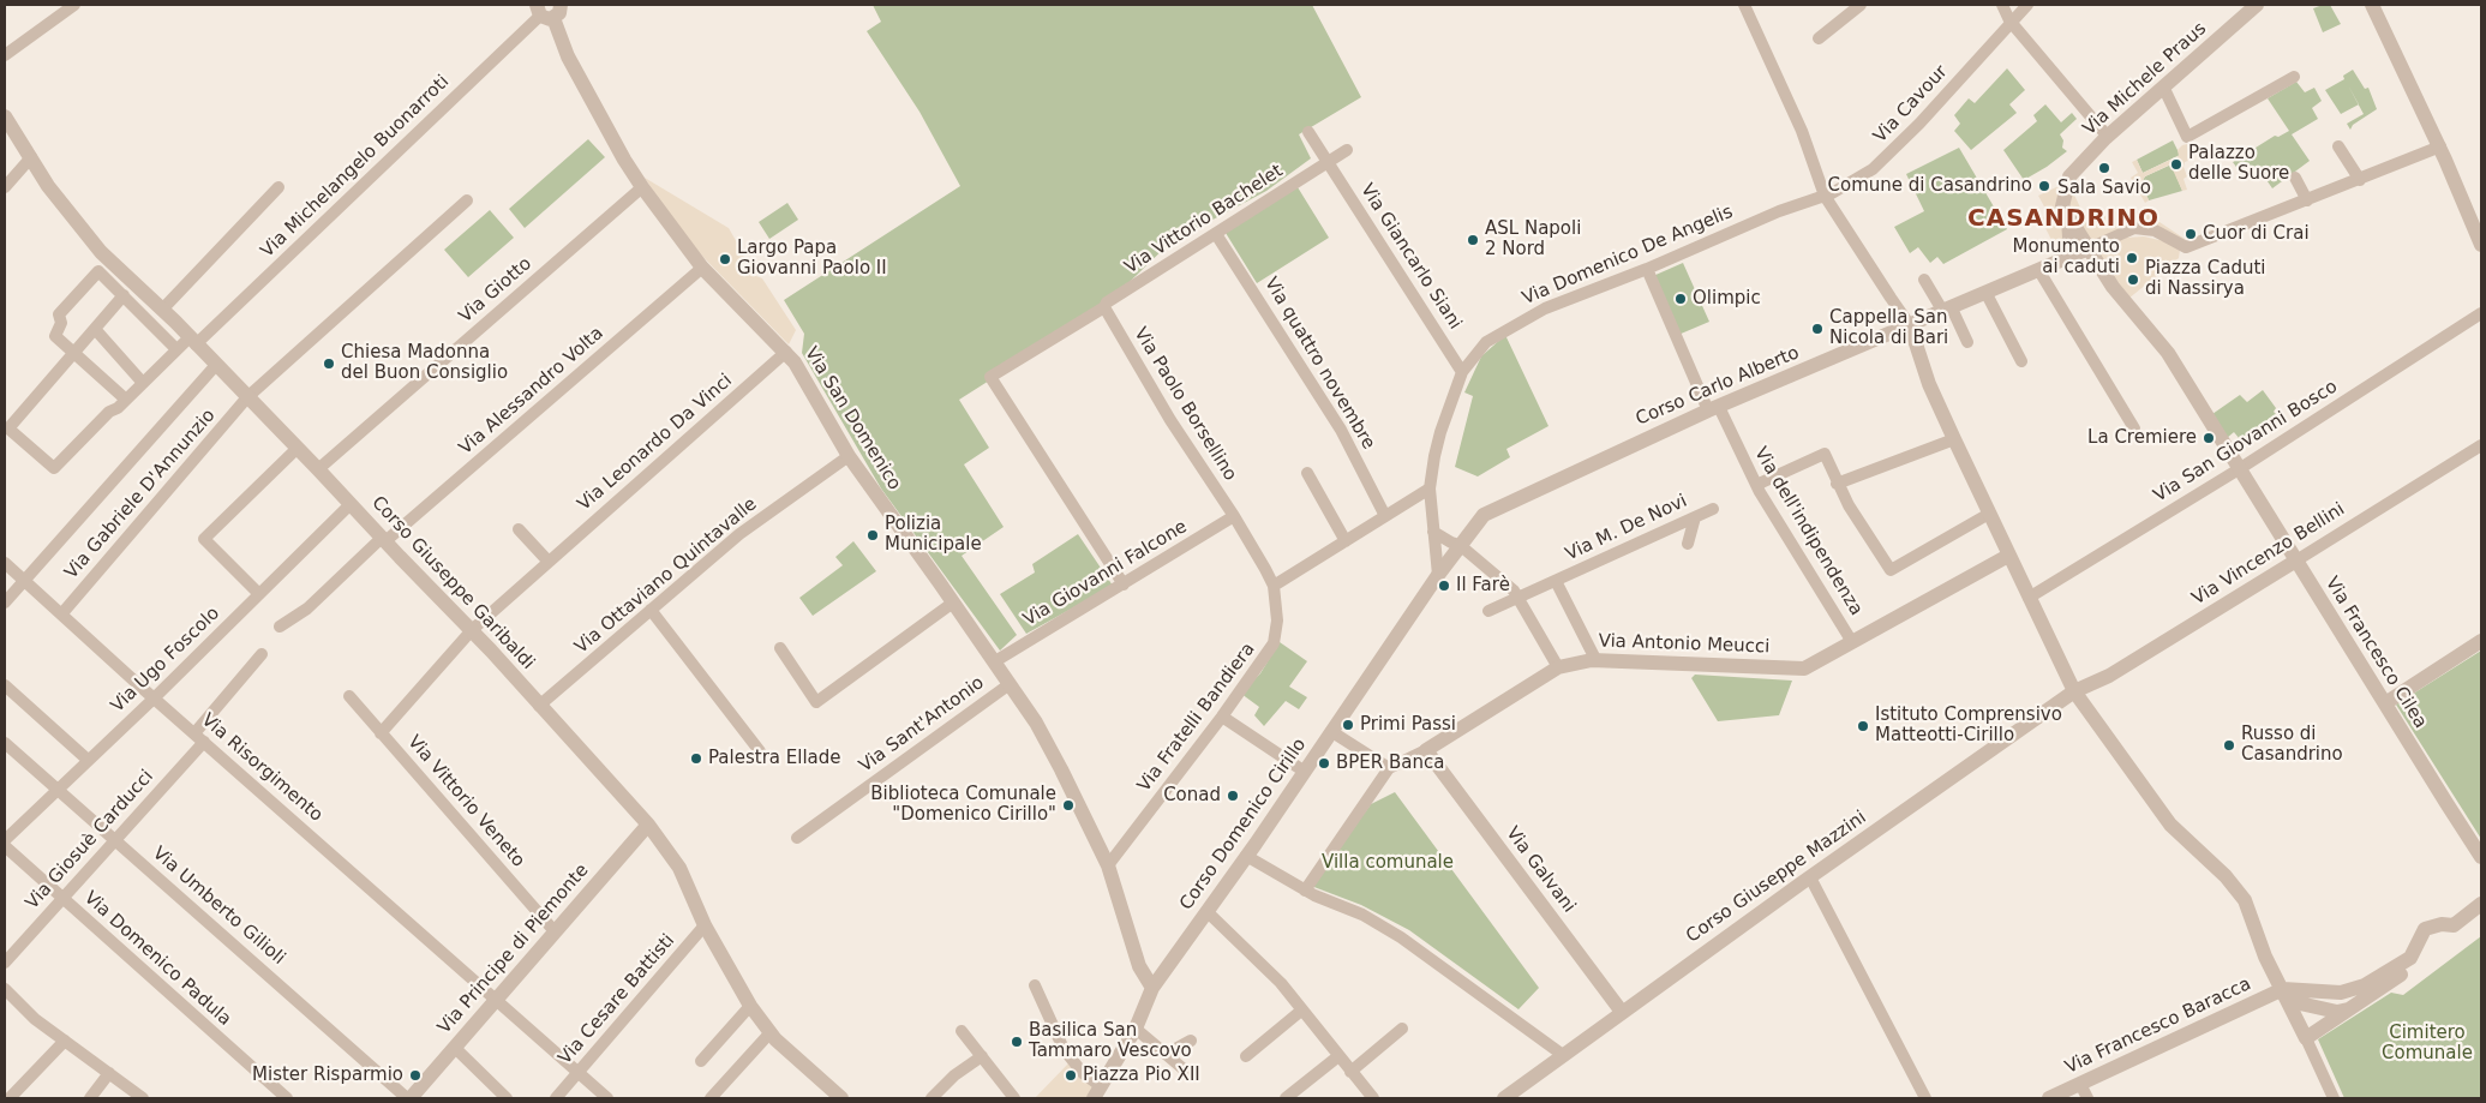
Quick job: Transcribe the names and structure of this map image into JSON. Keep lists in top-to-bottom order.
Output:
{
  "streets": {
    "street": [
      "Via Michele Praus",
      "Via Cavour",
      "Via Michelangelo Buonarroti",
      "Via Vittorio Bachelet",
      "Via Domenico De Angelis",
      "Via Giancarlo Siani",
      "Via Giotto",
      "Via quattro novembre",
      "Corso Carlo Alberto",
      "Via Alessandro Volta",
      "Via Paolo Borsellino",
      "Via San Domenico",
      "Via San Giovanni Bosco",
      "Via Leonardo Da Vinci",
      "Via Gabriele D'Annunzio",
      "Via M. De Novi",
      "Via dell'indipendenza",
      "Via Vincenzo Bellini",
      "Via Giovanni Falcone",
      "Via Ottaviano Quintavalle",
      "Corso Giuseppe Garibaldi",
      "Via Antonio Meucci",
      "Via Francesco Cilea",
      "Via Ugo Foscolo",
      "Via Fratelli Bandiera",
      "Via Sant'Antonio",
      "Via Risorgimento",
      "Via Vittorio Veneto",
      "Corso Domenico Cirillo",
      "Via Giosuè Carducci",
      "Via Galvani",
      "Corso Giuseppe Mazzini",
      "Via Umberto Gilioli",
      "Via Principe di Piemonte",
      "Via Domenico Padula",
      "Via Cesare Battisti",
      "Via Francesco Baracca"
    ]
  },
  "crossings": [
    ["Via Michele Praus", "Via Francesco Cilea"],
    ["Via Cavour", "Via Domenico De Angelis"],
    ["Via Michelangelo Buonarroti", "Via San Domenico"],
    ["Via Michelangelo Buonarroti", "Corso Giuseppe Garibaldi"],
    ["Via Vittorio Bachelet", "Via Giancarlo Siani"],
    ["Via Vittorio Bachelet", "Via quattro novembre"],
    ["Via Vittorio Bachelet", "Via Paolo Borsellino"],
    ["Via Vittorio Bachelet", "Via Giovanni Falcone"],
    ["Via Domenico De Angelis", "Via Giancarlo Siani"],
    ["Via Domenico De Angelis", "Via dell'indipendenza"],
    ["Via Giotto", "Via San Domenico"],
    ["Via Giotto", "Corso Giuseppe Garibaldi"],
    ["Corso Carlo Alberto", "Via dell'indipendenza"],
    ["Corso Carlo Alberto", "Via Francesco Cilea"],
    ["Corso Carlo Alberto", "Corso Domenico Cirillo"],
    ["Via Alessandro Volta", "Via San Domenico"],
    ["Via Alessandro Volta", "Corso Giuseppe Garibaldi"],
    ["Via Paolo Borsellino", "Via Giovanni Falcone"],
    ["Via Paolo Borsellino", "Via Fratelli Bandiera"],
    ["Via San Domenico", "Via Leonardo Da Vinci"],
    ["Via San Domenico", "Via Giovanni Falcone"],
    ["Via San Domenico", "Via Ottaviano Quintavalle"],
    ["Via San Domenico", "Via Fratelli Bandiera"],
    ["Via San Domenico", "Via Sant'Antonio"],
    ["Via San Domenico", "Corso Domenico Cirillo"],
    ["Via San Giovanni Bosco", "Via Francesco Cilea"],
    ["Via Leonardo Da Vinci", "Corso Giuseppe Garibaldi"],
    ["Via Leonardo Da Vinci", "Via Vittorio Veneto"],
    ["Via Gabriele D'Annunzio", "Corso Giuseppe Garibaldi"],
    ["Via Gabriele D'Annunzio", "Via Risorgimento"],
    ["Via M. De Novi", "Via Antonio Meucci"],
    ["Via dell'indipendenza", "Via Antonio Meucci"],
    ["Via Vincenzo Bellini", "Via Francesco Cilea"],
    ["Via Vincenzo Bellini", "Corso Giuseppe Mazzini"],
    ["Via Giovanni Falcone", "Via Fratelli Bandiera"],
    ["Via Ottaviano Quintavalle", "Corso Giuseppe Garibaldi"],
    ["Corso Giuseppe Garibaldi", "Via Ugo Foscolo"],
    ["Corso Giuseppe Garibaldi", "Via Principe di Piemonte"],
    ["Corso Giuseppe Garibaldi", "Via Cesare Battisti"],
    ["Via Antonio Meucci", "Via Galvani"],
    ["Via Ugo Foscolo", "Via Risorgimento"],
    ["Via Ugo Foscolo", "Via Umberto Gilioli"],
    ["Via Risorgimento", "Via Giosuè Carducci"],
    ["Via Risorgimento", "Via Principe di Piemonte"],
    ["Via Risorgimento", "Via Cesare Battisti"],
    ["Via Vittorio Veneto", "Via Principe di Piemonte"],
    ["Via Giosuè Carducci", "Via Umberto Gilioli"],
    ["Via Giosuè Carducci", "Via Domenico Padula"],
    ["Via Galvani", "Corso Giuseppe Mazzini"],
    ["Via Umberto Gilioli", "Via Principe di Piemonte"]
  ],
  "districts": ["CASANDRINO"],
  "parks": ["Villa comunale", "Cimitero Comunale"],
  "places": [
    "Palazzo delle Suore",
    "Sala Savio",
    "Comune di Casandrino",
    "Cuor di Crai",
    "ASL Napoli 2 Nord",
    "Monumento ai caduti",
    "Largo Papa Giovanni Paolo II",
    "Piazza Caduti di Nassirya",
    "Olimpic",
    "Cappella San Nicola di Bari",
    "Chiesa Madonna del Buon Consiglio",
    "La Cremiere",
    "Polizia Municipale",
    "Il Farè",
    "Primi Passi",
    "Istituto Comprensivo Matteotti-Cirillo",
    "Russo di Casandrino",
    "Palestra Ellade",
    "BPER Banca",
    "Conad",
    "Biblioteca Comunale \"Domenico Cirillo\"",
    "Basilica San Tammaro Vescovo",
    "Mister Risparmio",
    "Piazza Pio XII"
  ]
}
